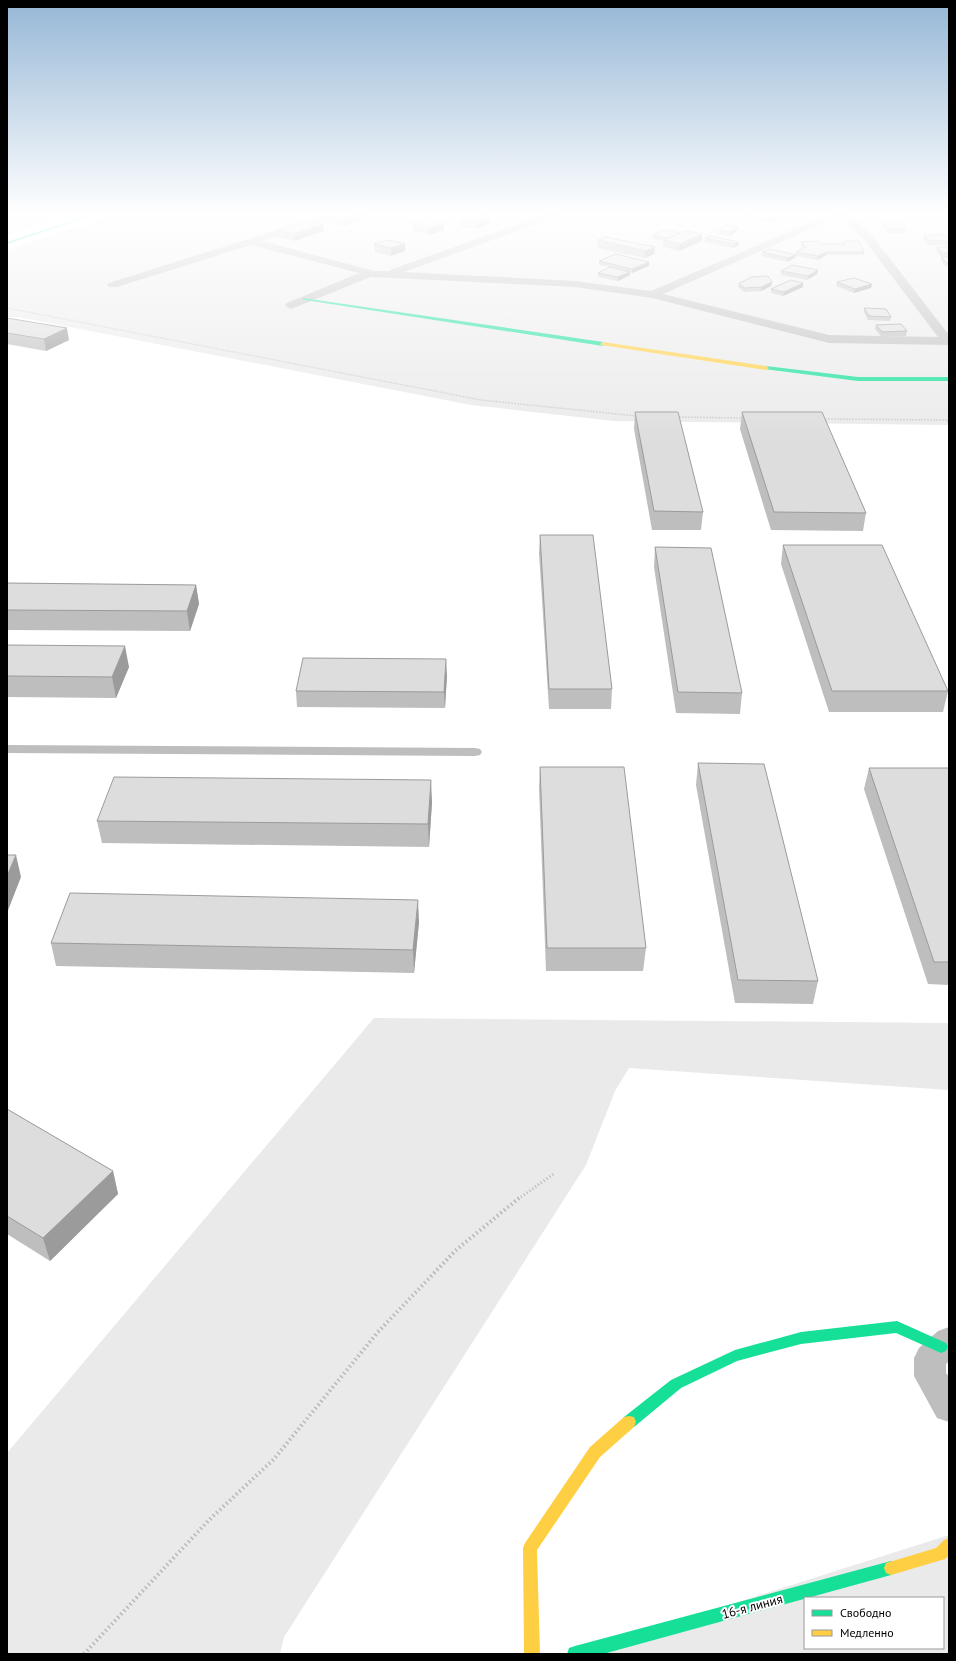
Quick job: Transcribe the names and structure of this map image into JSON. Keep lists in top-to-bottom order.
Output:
{
  "streets": {
    "street": ["16-я линия"]
  },
  "legend": ["Свободно", "Медленно"]
}
